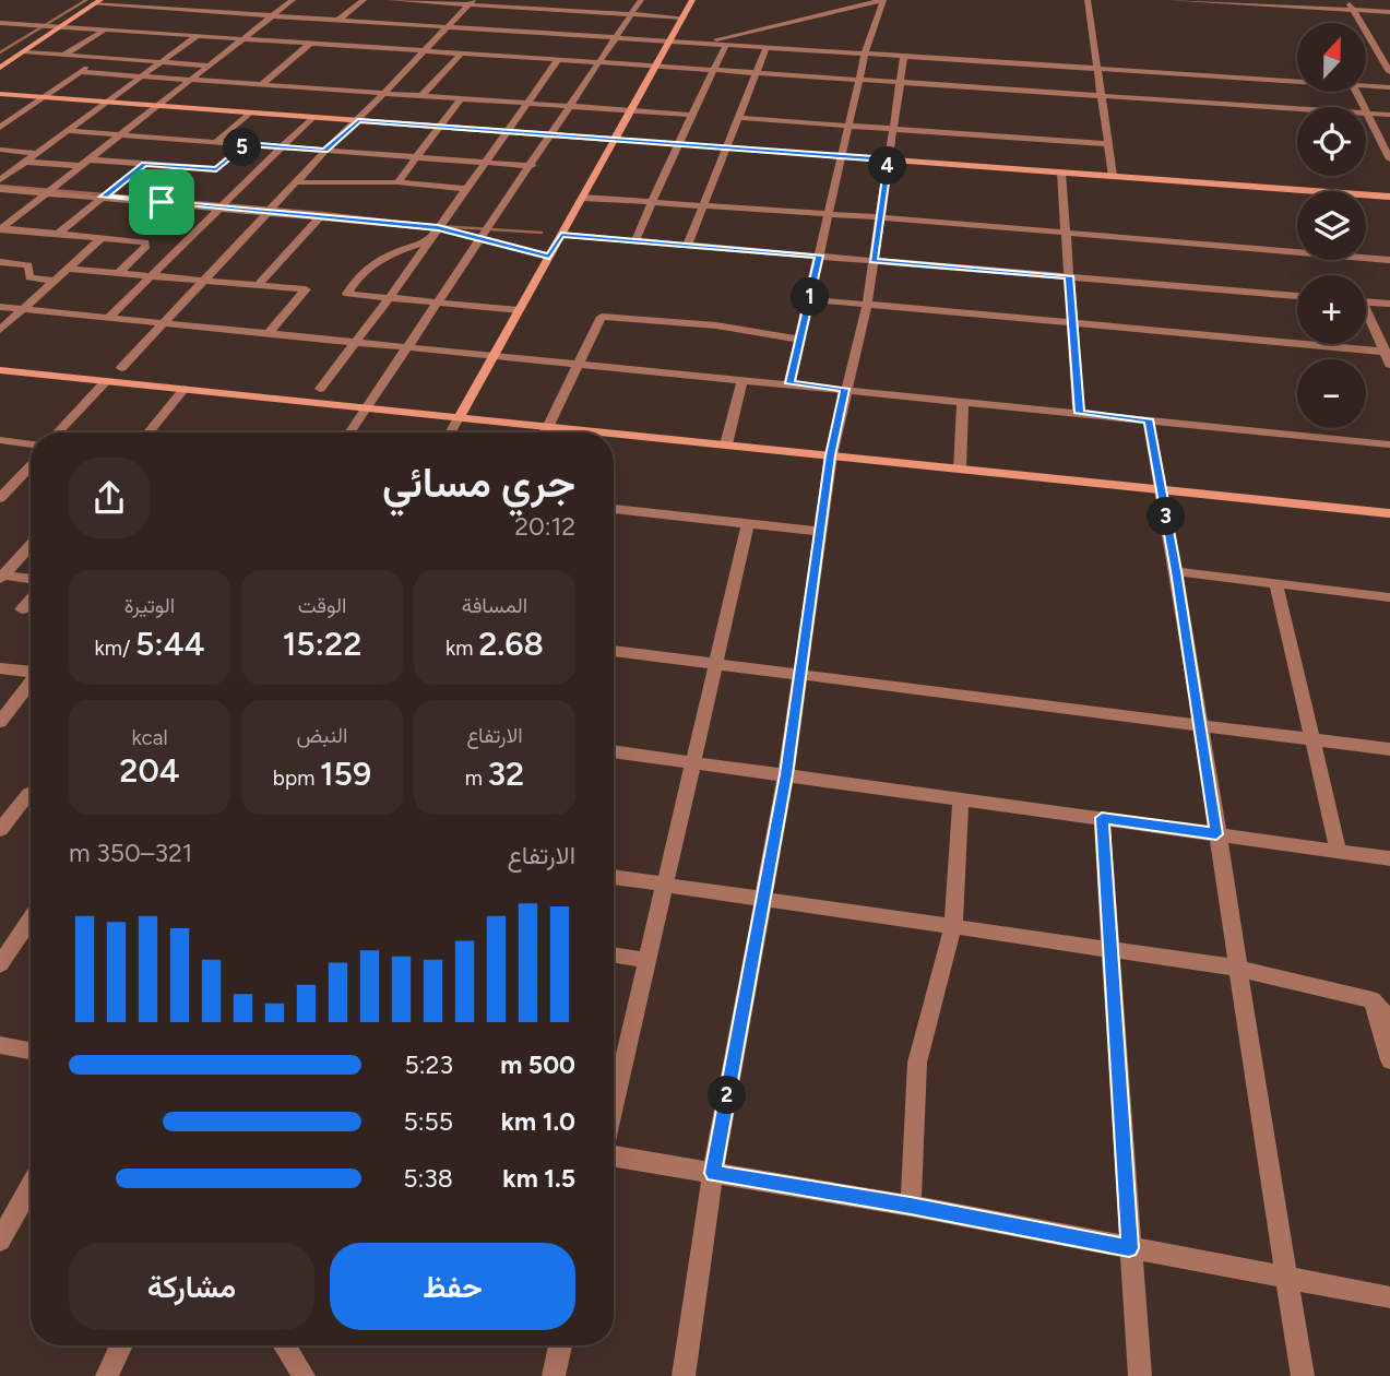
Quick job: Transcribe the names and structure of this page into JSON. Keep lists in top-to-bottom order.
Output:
{
  "north": "top",
  "page": {
    "map_buttons": ["+", "−"],
    "pins": [
      "5",
      "4",
      "1",
      "3",
      "2"
    ],
    "heading": ["جري مسائي", "20:12"],
    "stats": [
      ["المسافة", "2.68 km"],
      ["الوقت", "15:22"],
      ["الوتيرة", "5:44 /km"],
      ["الارتفاع", "32 m"],
      ["النبض", "159 bpm"],
      ["kcal", "204"]
    ],
    "chart": ["الارتفاع", "321–350 m"],
    "list": [
      {
        "name": "500 m",
        "note": "5:23"
      },
      {
        "name": "1.0 km",
        "note": "5:55"
      },
      {
        "name": "1.5 km",
        "note": "5:38"
      }
    ],
    "buttons": ["حفظ", "مشاركة"]
  }
}
